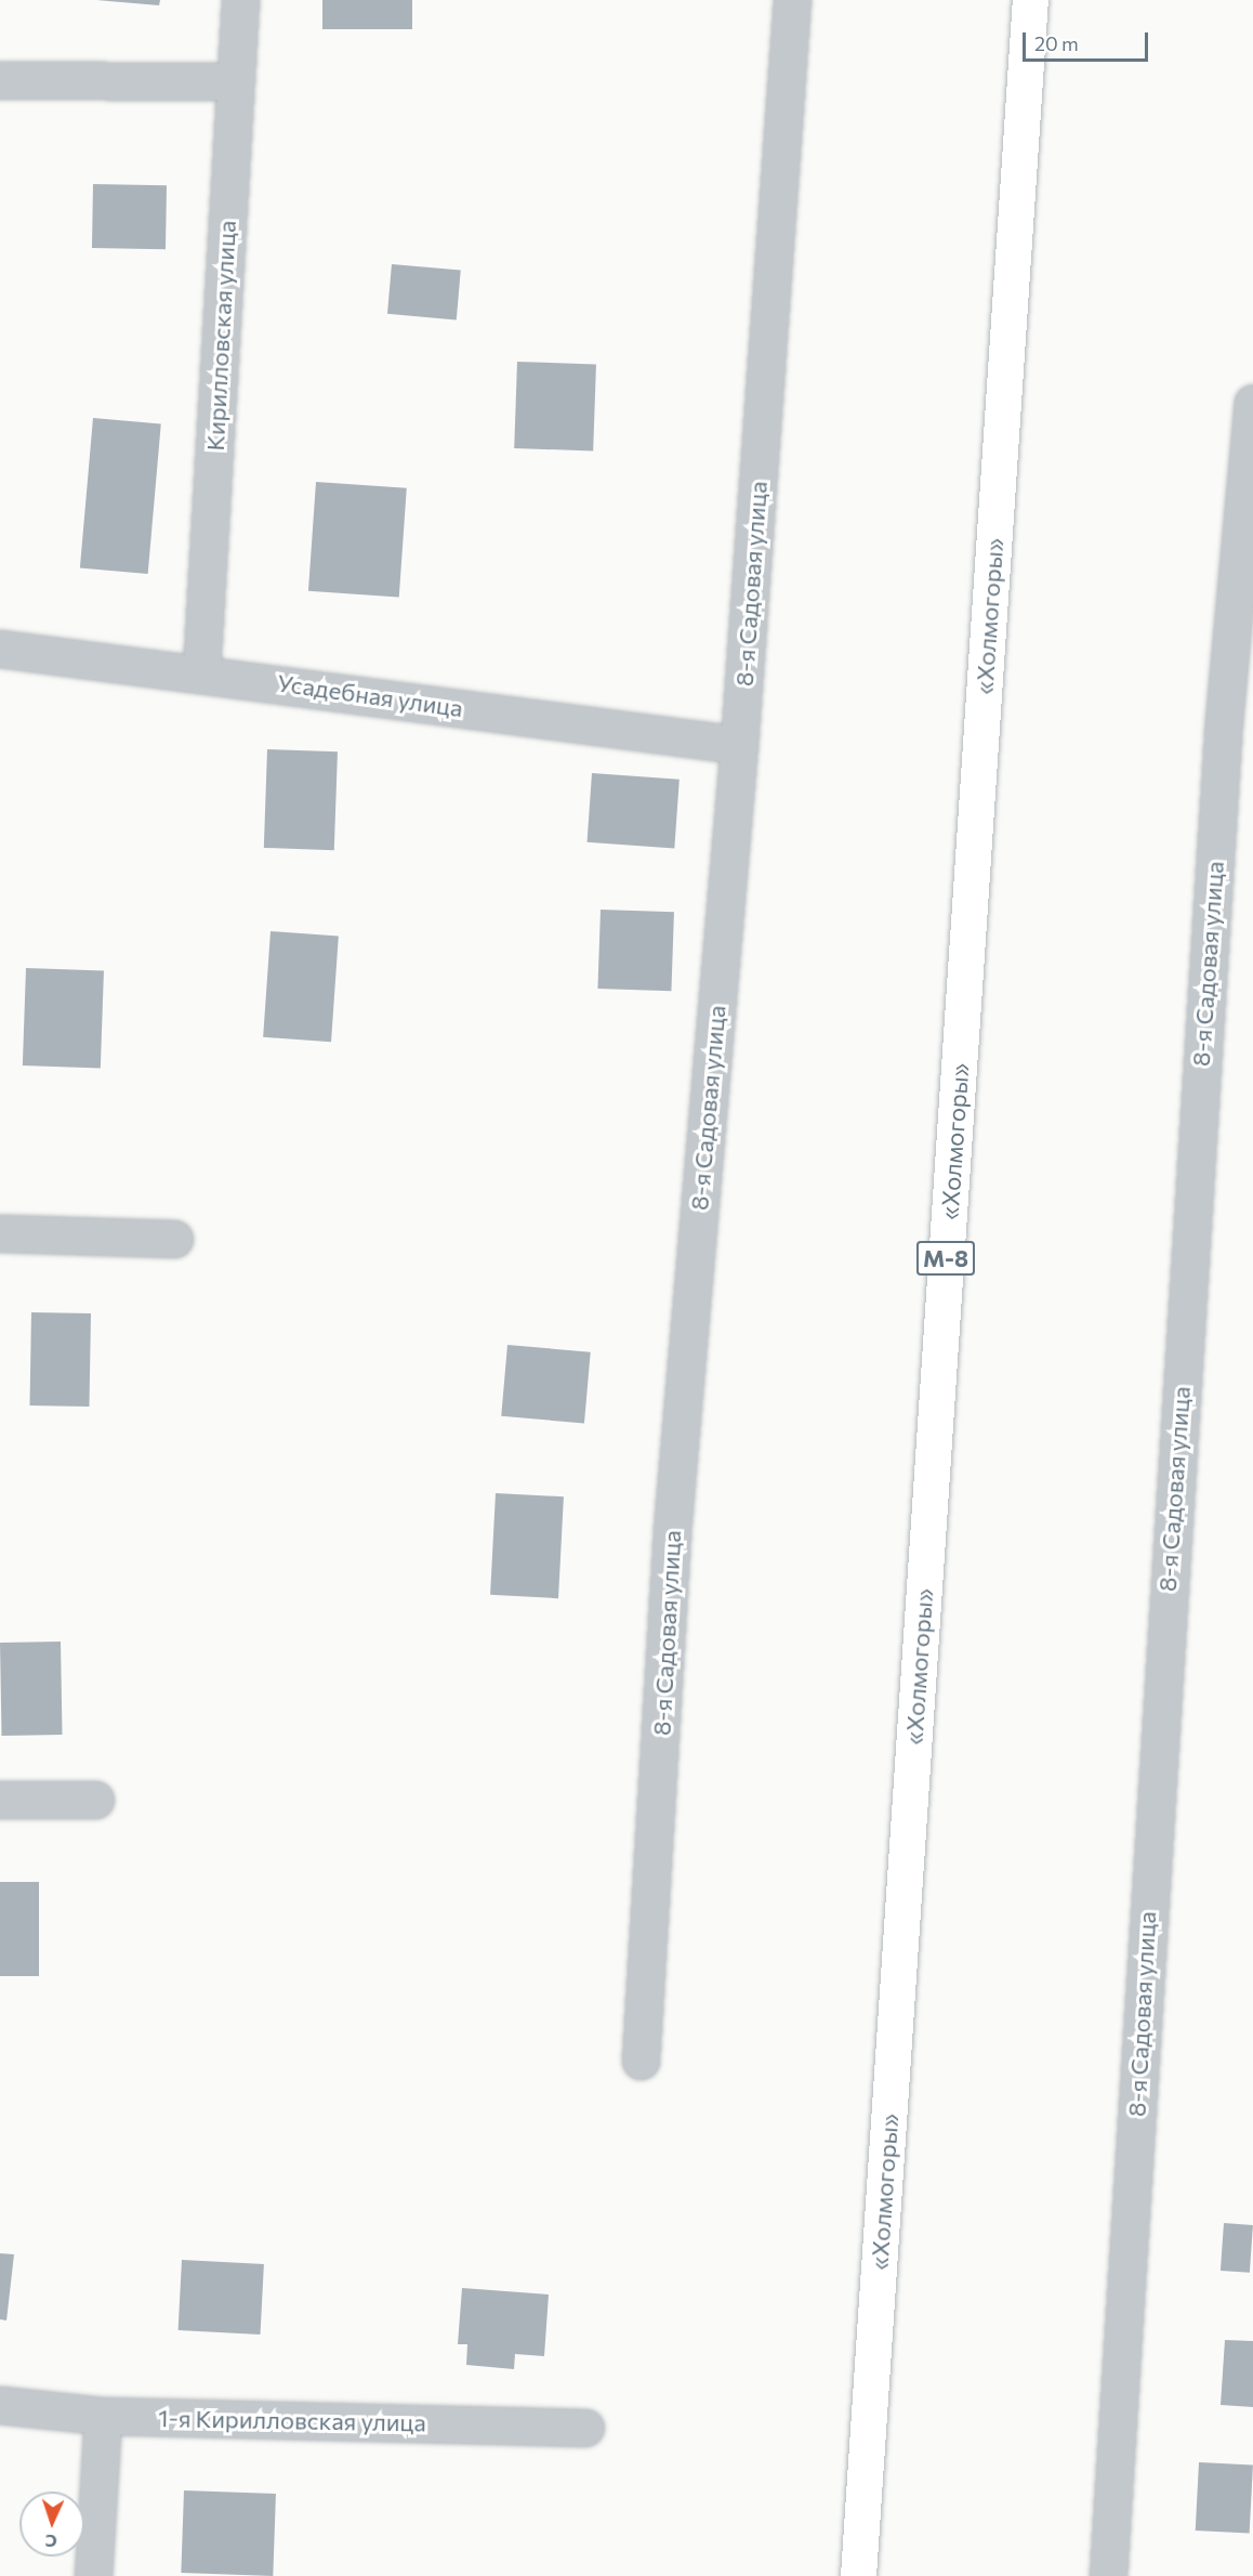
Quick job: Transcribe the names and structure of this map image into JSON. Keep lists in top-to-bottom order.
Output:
{
  "streets": {
    "highway": ["«Холмогоры»", "М-8"],
    "street": [
      "Кирилловская улица",
      "8-я Садовая улица",
      "Усадебная улица",
      "1-я Кирилловская улица"
    ]
  },
  "crossings": [
    ["Кирилловская улица", "Усадебная улица"],
    ["8-я Садовая улица", "Усадебная улица"]
  ],
  "scale_bar": "20 m",
  "north": "bottom"
}
